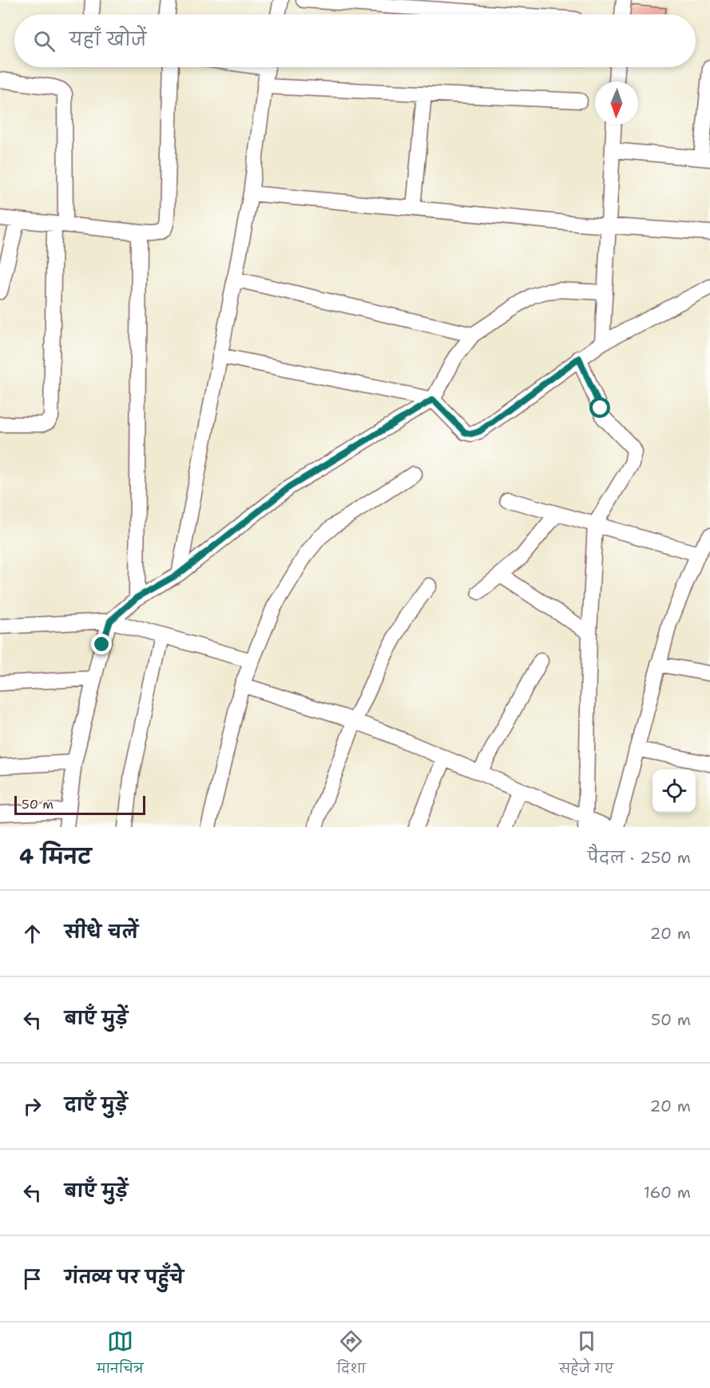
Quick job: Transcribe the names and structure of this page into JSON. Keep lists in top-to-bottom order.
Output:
{
  "scale_bar": "50 m",
  "north": "bottom",
  "page": {
    "search": "यहाँ खोजें",
    "scale": "50 m",
    "heading": ["4 मिनट", "पैदल · 250 m"],
    "list": [
      ["सीधे चलें", "20 m"],
      ["बाएँ मुड़ें", "50 m"],
      ["दाएँ मुड़ें", "20 m"],
      ["बाएँ मुड़ें", "160 m"],
      "गंतव्य पर पहुँचे"
    ],
    "nav": ["मानचित्र", "दिशा", "सहेजे गए"]
  }
}
